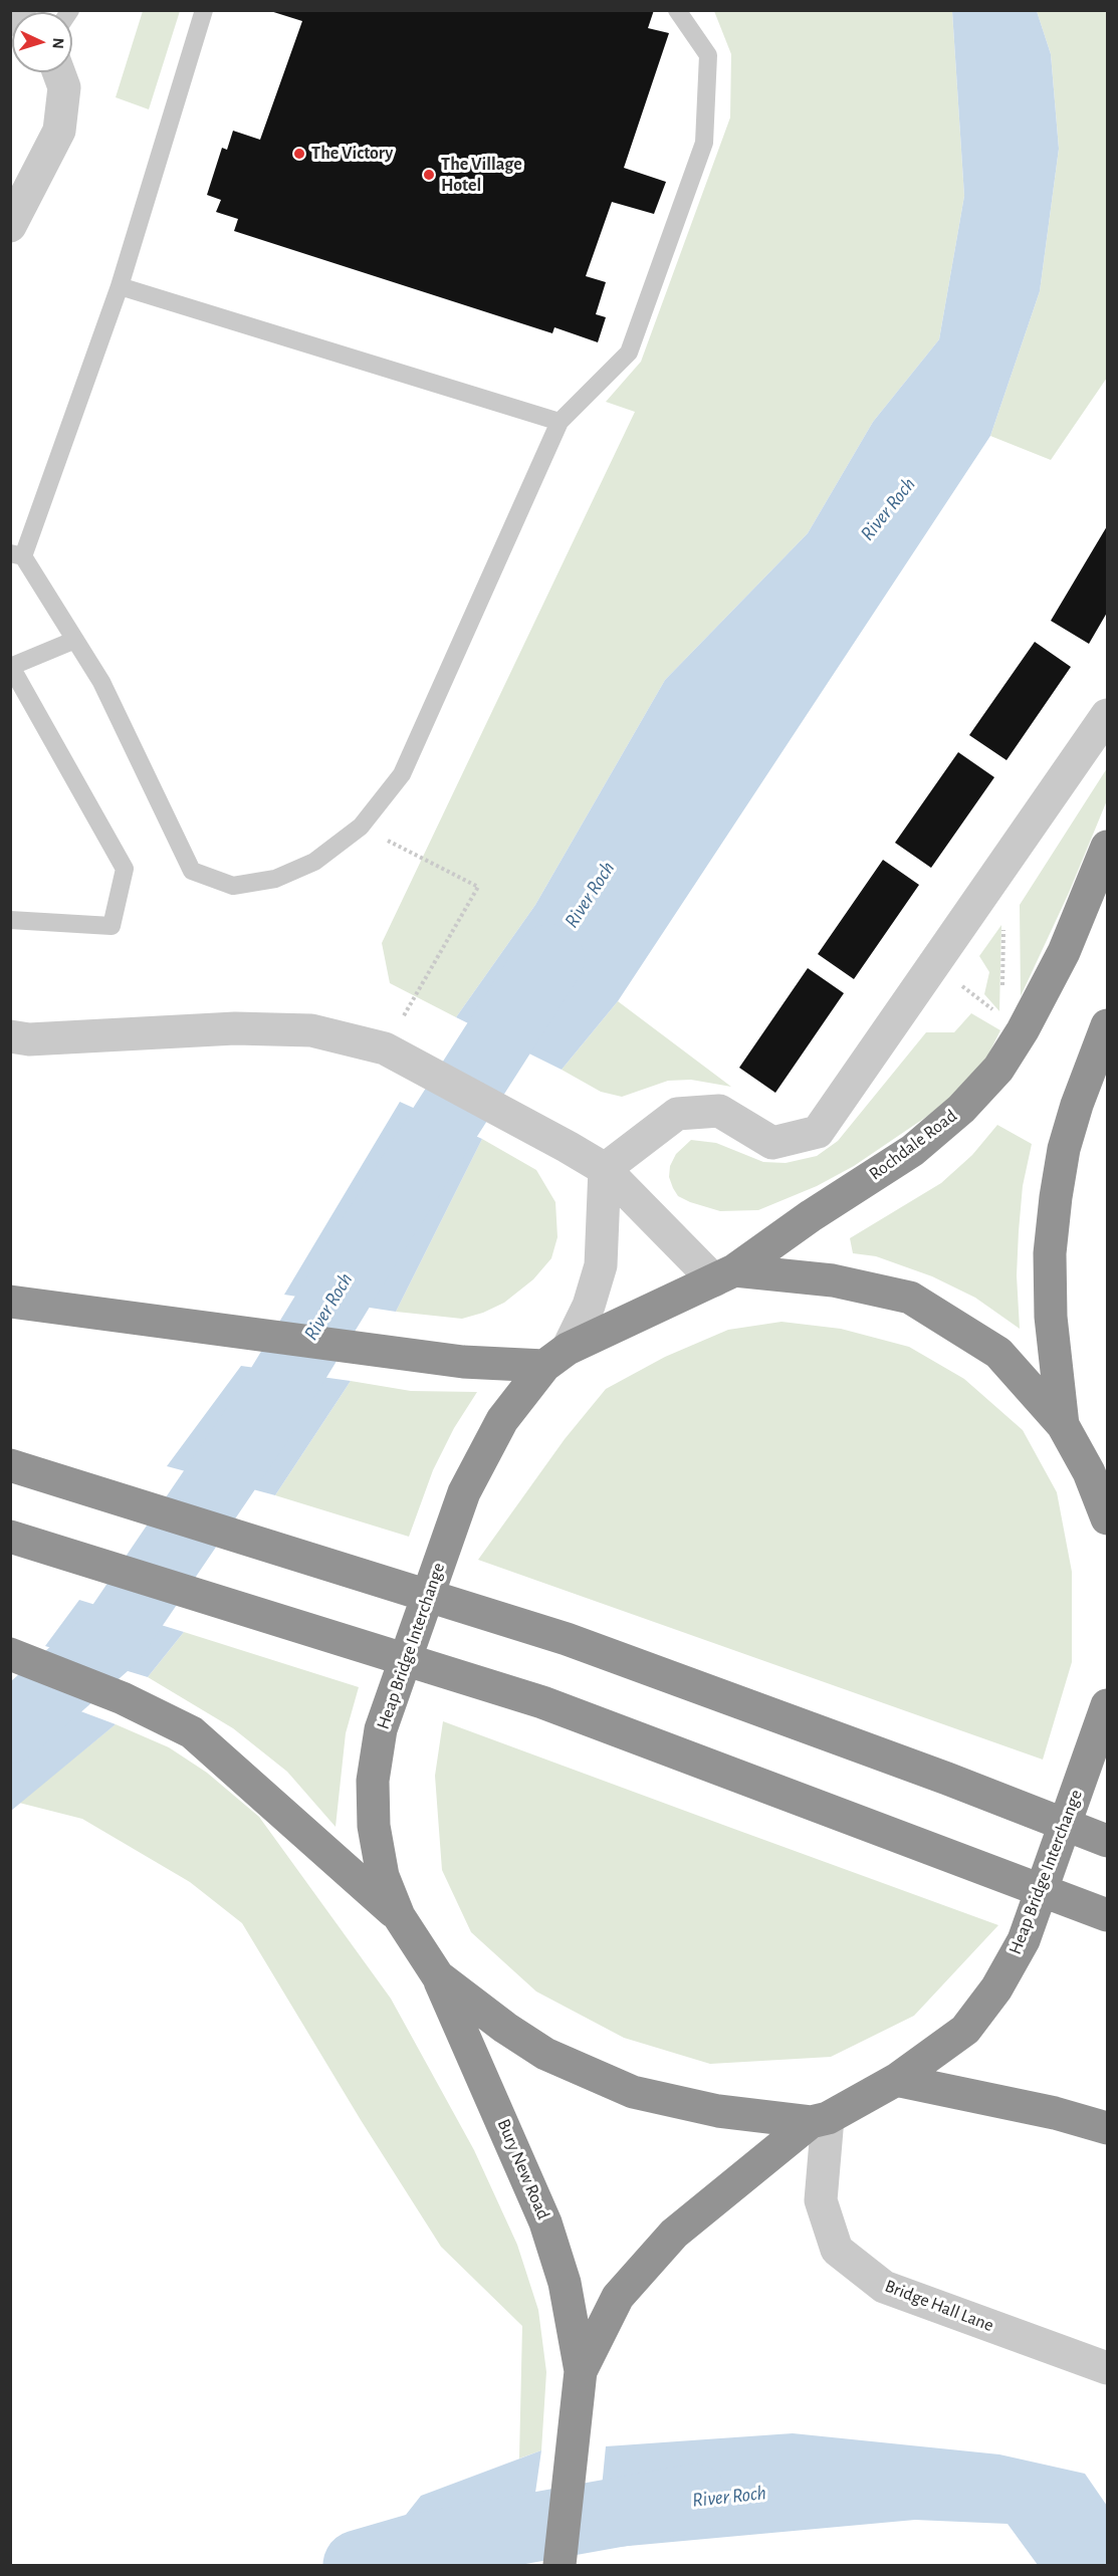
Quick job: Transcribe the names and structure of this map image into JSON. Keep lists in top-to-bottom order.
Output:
{
  "streets": {
    "highway": ["Rochdale Road", "Heap Bridge Interchange", "Bury New Road"],
    "street": ["Bridge Hall Lane"]
  },
  "crossings": [
    ["Rochdale Road", "Heap Bridge Interchange"],
    ["Heap Bridge Interchange", "Bury New Road"],
    ["Heap Bridge Interchange", "Bridge Hall Lane"],
    ["Bury New Road", "Bridge Hall Lane"]
  ],
  "water": ["River Roch"],
  "places": ["The Victory", "The Village Hotel"],
  "north": "right"
}
